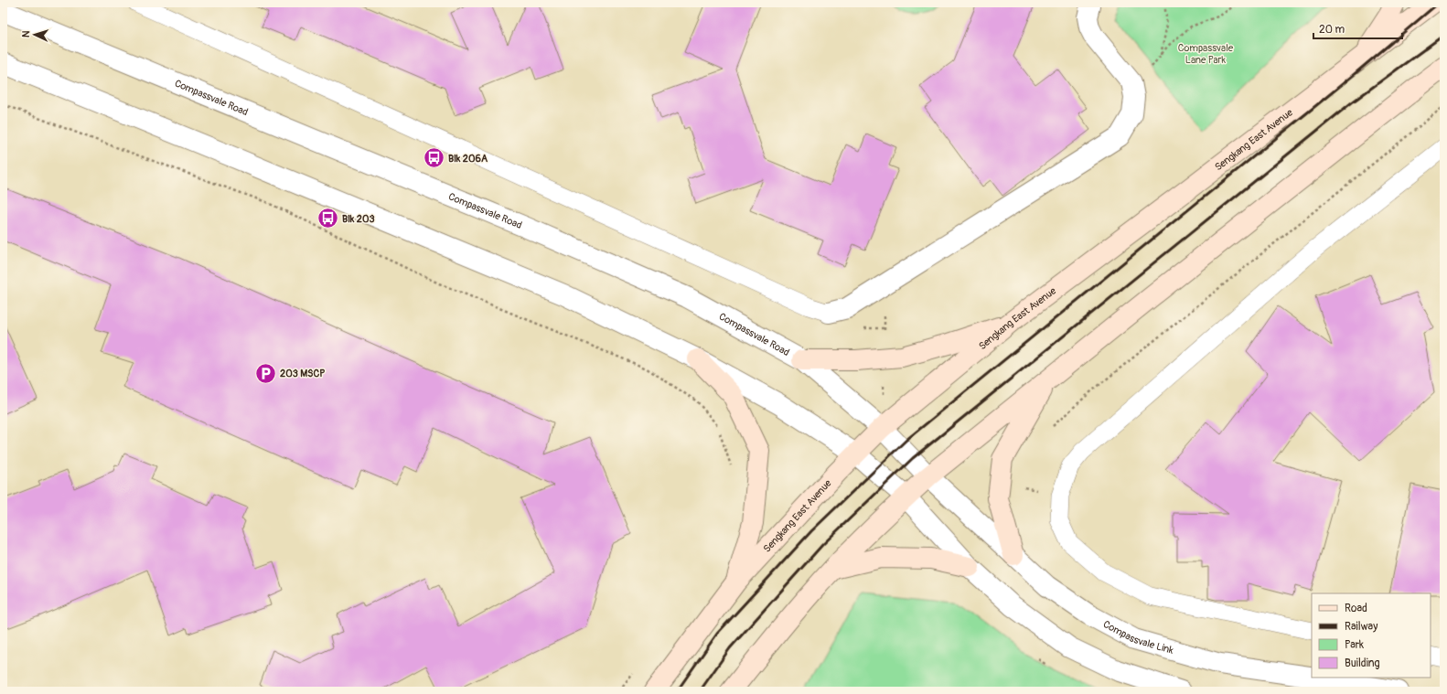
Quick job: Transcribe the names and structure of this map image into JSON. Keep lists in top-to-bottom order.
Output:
{
  "streets": {
    "main road": ["Sengkang East Avenue"],
    "street": ["Compassvale Road", "Compassvale Link"]
  },
  "crossings": [
    ["Compassvale Road", "Sengkang East Avenue"],
    ["Compassvale Road", "Compassvale Link"]
  ],
  "parks": ["Compassvale Lane Park"],
  "places": {
    "bus stop": ["Blk 206A", "Blk 203"],
    "parking": ["203 MSCP"]
  },
  "legend": [
    "Road",
    "Railway",
    "Park",
    "Building"
  ],
  "scale_bar": "20 m",
  "north": "left"
}
